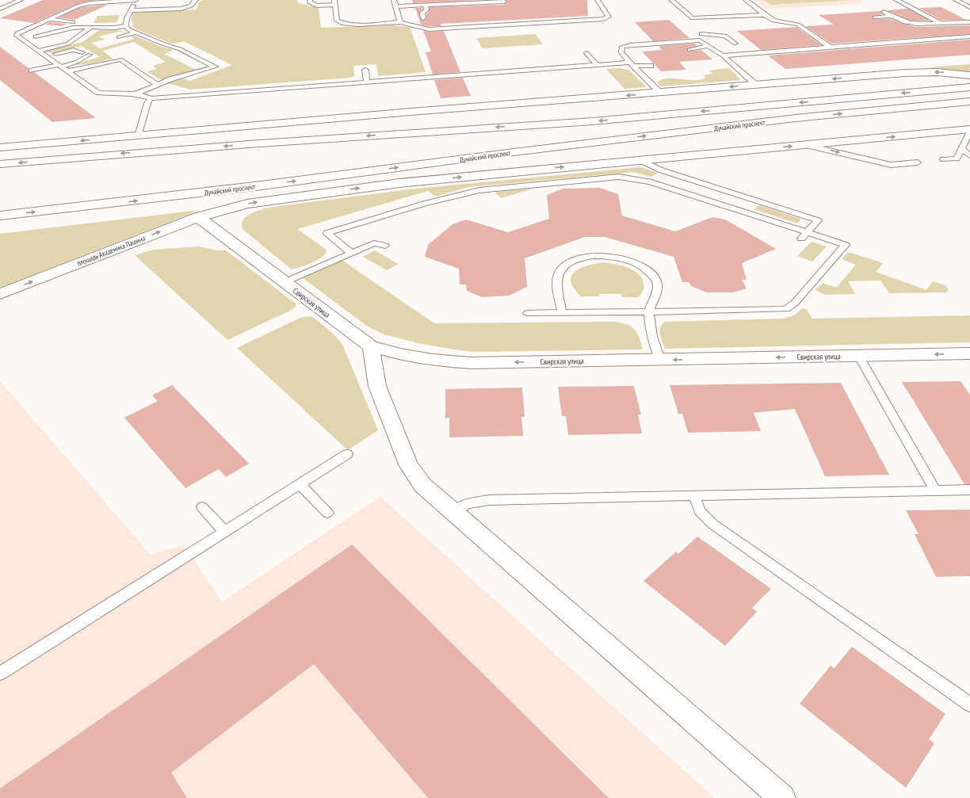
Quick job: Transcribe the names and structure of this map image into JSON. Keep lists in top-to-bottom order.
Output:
{
  "streets": {
    "main road": ["Дунайский проспект", "площадь Академика Пашина", "Свирская улица"]
  },
  "crossings": [
    ["площадь Академика Пашина", "Свирская улица"]
  ],
  "one_way": ["Свирская улица"]
}
